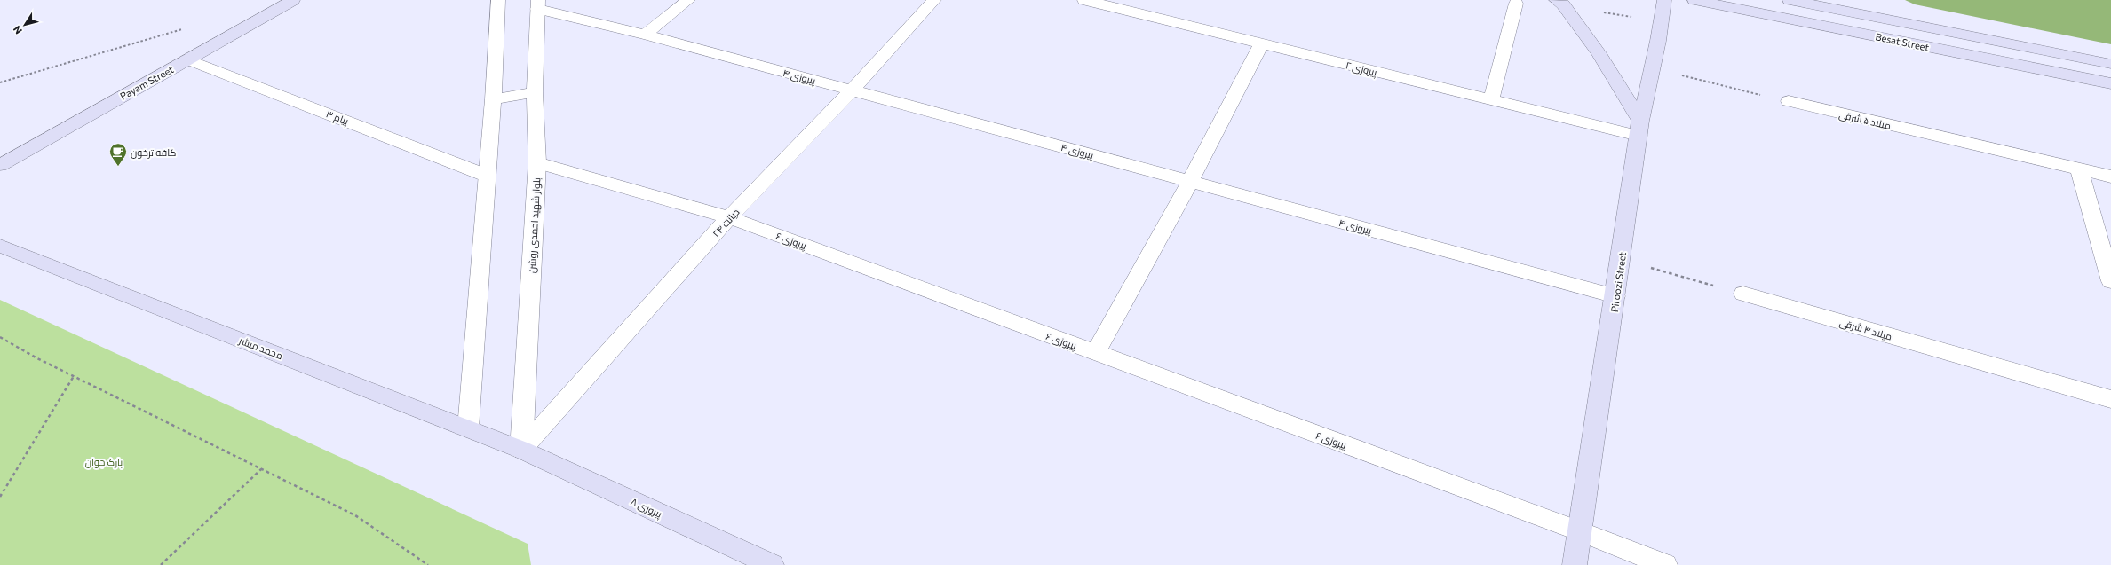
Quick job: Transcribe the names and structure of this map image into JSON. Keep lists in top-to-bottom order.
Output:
{
  "streets": {
    "main road": [
      "Besat Street",
      "Payam Street",
      "Piroozi Street",
      "محمد مبشر",
      "پیروزی ۸"
    ],
    "street": [
      "پیروزی ۲",
      "پیروزی ۴",
      "پیام ۳",
      "میلاد ۵ شرقی",
      "دیانت ۲۴",
      "بلوار شهید احمدی روشن",
      "پیروزی ۶",
      "میلاد ۴ شرقی"
    ]
  },
  "crossings": [
    ["پیروزی ۲", "Piroozi Street"],
    ["پیروزی ۴", "دیانت ۲۴"],
    ["پیروزی ۴", "بلوار شهید احمدی روشن"],
    ["پیروزی ۴", "Piroozi Street"],
    ["Payam Street", "پیام ۳"],
    ["دیانت ۲۴", "بلوار شهید احمدی روشن"],
    ["دیانت ۲۴", "پیروزی ۶"],
    ["دیانت ۲۴", "محمد مبشر"],
    ["دیانت ۲۴", "پیروزی ۸"],
    ["بلوار شهید احمدی روشن", "پیروزی ۶"],
    ["بلوار شهید احمدی روشن", "محمد مبشر"],
    ["بلوار شهید احمدی روشن", "پیروزی ۸"],
    ["پیروزی ۶", "Piroozi Street"],
    ["محمد مبشر", "پیروزی ۸"]
  ],
  "parks": ["پارک جوان"],
  "places": {
    "cafe": ["کافه ترخون"]
  },
  "north": "bottom left"
}
